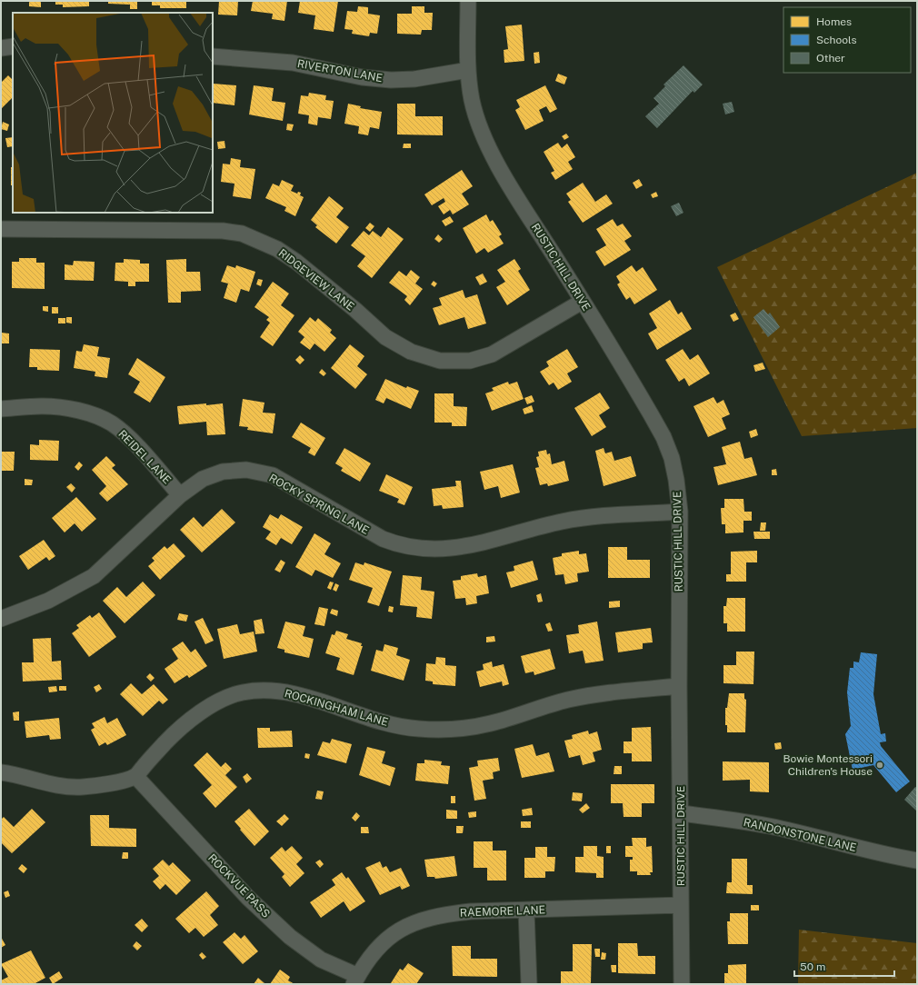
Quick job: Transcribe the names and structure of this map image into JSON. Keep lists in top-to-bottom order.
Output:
{
  "streets": {
    "street": [
      "RIVERTON LANE",
      "RUSTIC HILL DRIVE",
      "RIDGEVIEW LANE",
      "REIDEL LANE",
      "ROCKY SPRING LANE",
      "ROCKINGHAM LANE",
      "RANDONSTONE LANE",
      "ROCKVUE PASS",
      "RAEMORE LANE"
    ]
  },
  "crossings": [
    ["RIVERTON LANE", "RUSTIC HILL DRIVE"],
    ["RUSTIC HILL DRIVE", "RIDGEVIEW LANE"],
    ["RUSTIC HILL DRIVE", "ROCKY SPRING LANE"],
    ["RUSTIC HILL DRIVE", "ROCKINGHAM LANE"],
    ["RUSTIC HILL DRIVE", "RANDONSTONE LANE"],
    ["RUSTIC HILL DRIVE", "RAEMORE LANE"],
    ["REIDEL LANE", "ROCKY SPRING LANE"],
    ["ROCKINGHAM LANE", "ROCKVUE PASS"],
    ["ROCKVUE PASS", "RAEMORE LANE"]
  ],
  "places": ["Bowie Montessori Children's House"],
  "legend": ["Homes", "Schools", "Other"],
  "scale_bar": "50 m"
}
